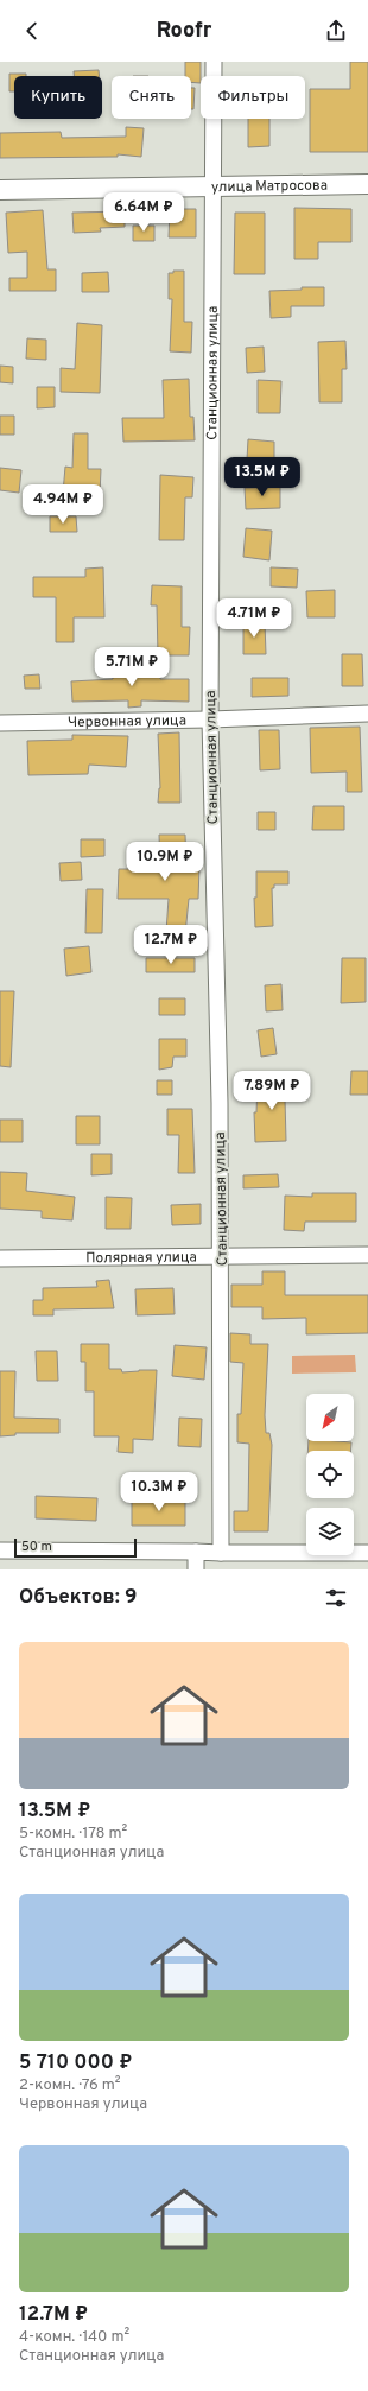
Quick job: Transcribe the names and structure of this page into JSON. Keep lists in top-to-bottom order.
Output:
{
  "streets": {
    "street": [
      "улица Матросова",
      "Станционная улица",
      "Червонная улица",
      "Полярная улица"
    ]
  },
  "crossings": [
    ["улица Матросова", "Станционная улица"],
    ["Станционная улица", "Червонная улица"],
    ["Станционная улица", "Полярная улица"]
  ],
  "scale_bar": "50 m",
  "north": "bottom left",
  "page": {
    "header": "Roofr",
    "chip": ["Купить", "Снять", "Фильтры"],
    "price": [
      "6.64M ₽",
      "13.5M ₽",
      "4.94M ₽",
      "4.71M ₽",
      "5.71M ₽",
      "10.9M ₽",
      "12.7M ₽",
      "7.89M ₽",
      "10.3M ₽"
    ],
    "scale": "50 m",
    "heading": "Объектов: 9",
    "list": [
      {
        "name": "13.5M ₽",
        "note": "5-комн. · 178 m² · Станционная улица"
      },
      {
        "name": "5 710 000 ₽",
        "note": "2-комн. · 76 m² · Червонная улица"
      },
      {
        "name": "12.7M ₽",
        "note": "4-комн. · 140 m² · Станционная улица"
      }
    ]
  }
}
